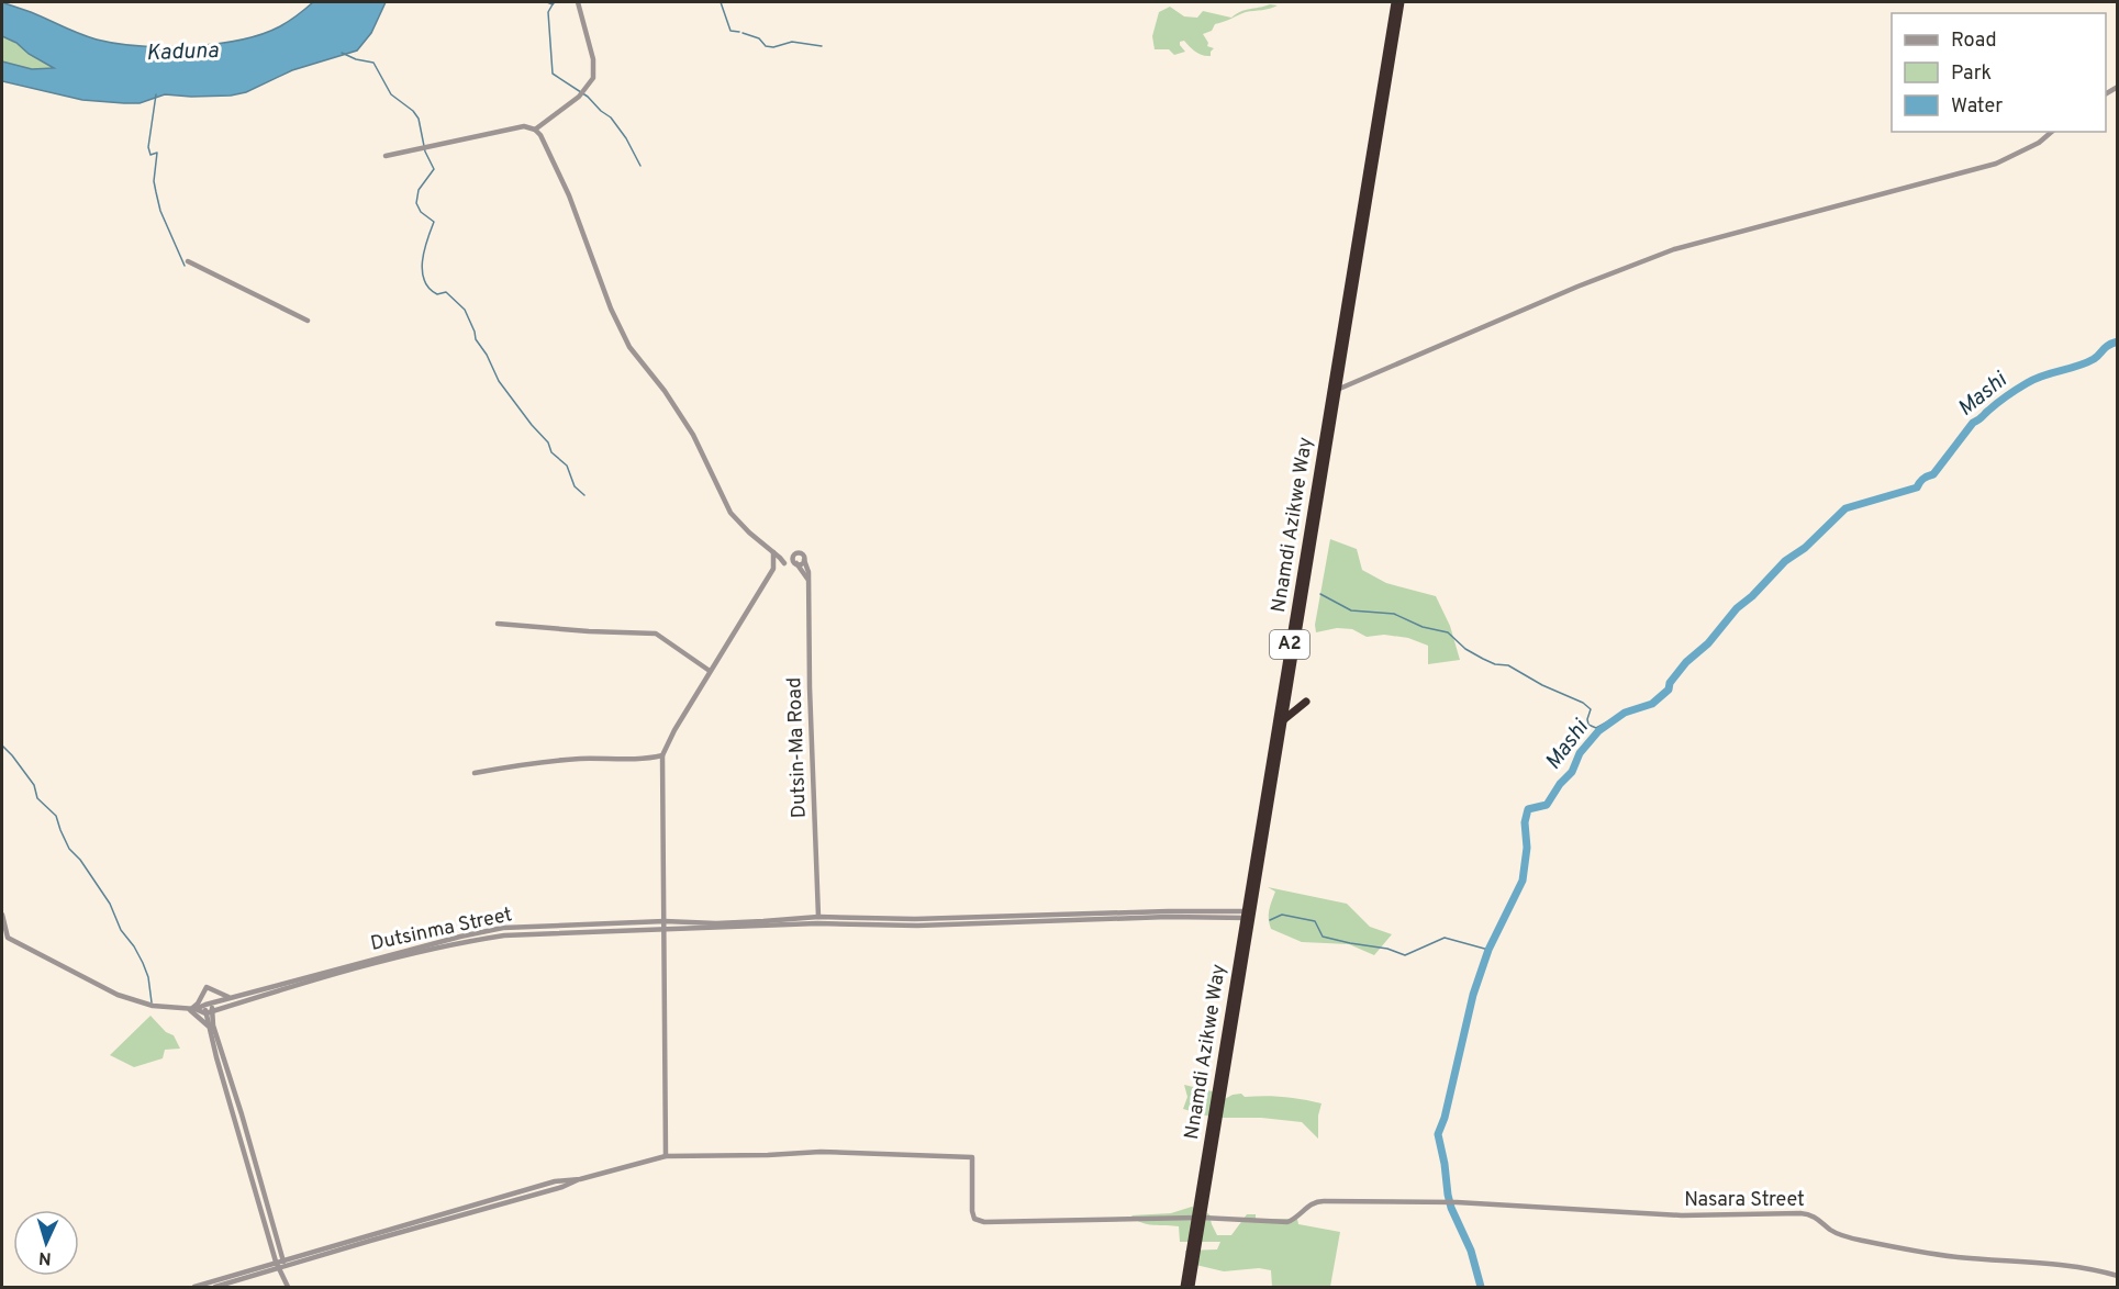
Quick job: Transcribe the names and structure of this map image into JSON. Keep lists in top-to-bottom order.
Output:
{
  "streets": {
    "highway": ["Nnamdi Azikwe Way", "A2"],
    "street": ["Dutsin-Ma Road", "Dutsinma Street", "Nasara Street"]
  },
  "crossings": [
    ["Nnamdi Azikwe Way", "Nasara Street"],
    ["Dutsin-Ma Road", "Dutsinma Street"]
  ],
  "water": ["Kaduna", "Mashi"],
  "legend": ["Road", "Park", "Water"],
  "north": "bottom"
}
